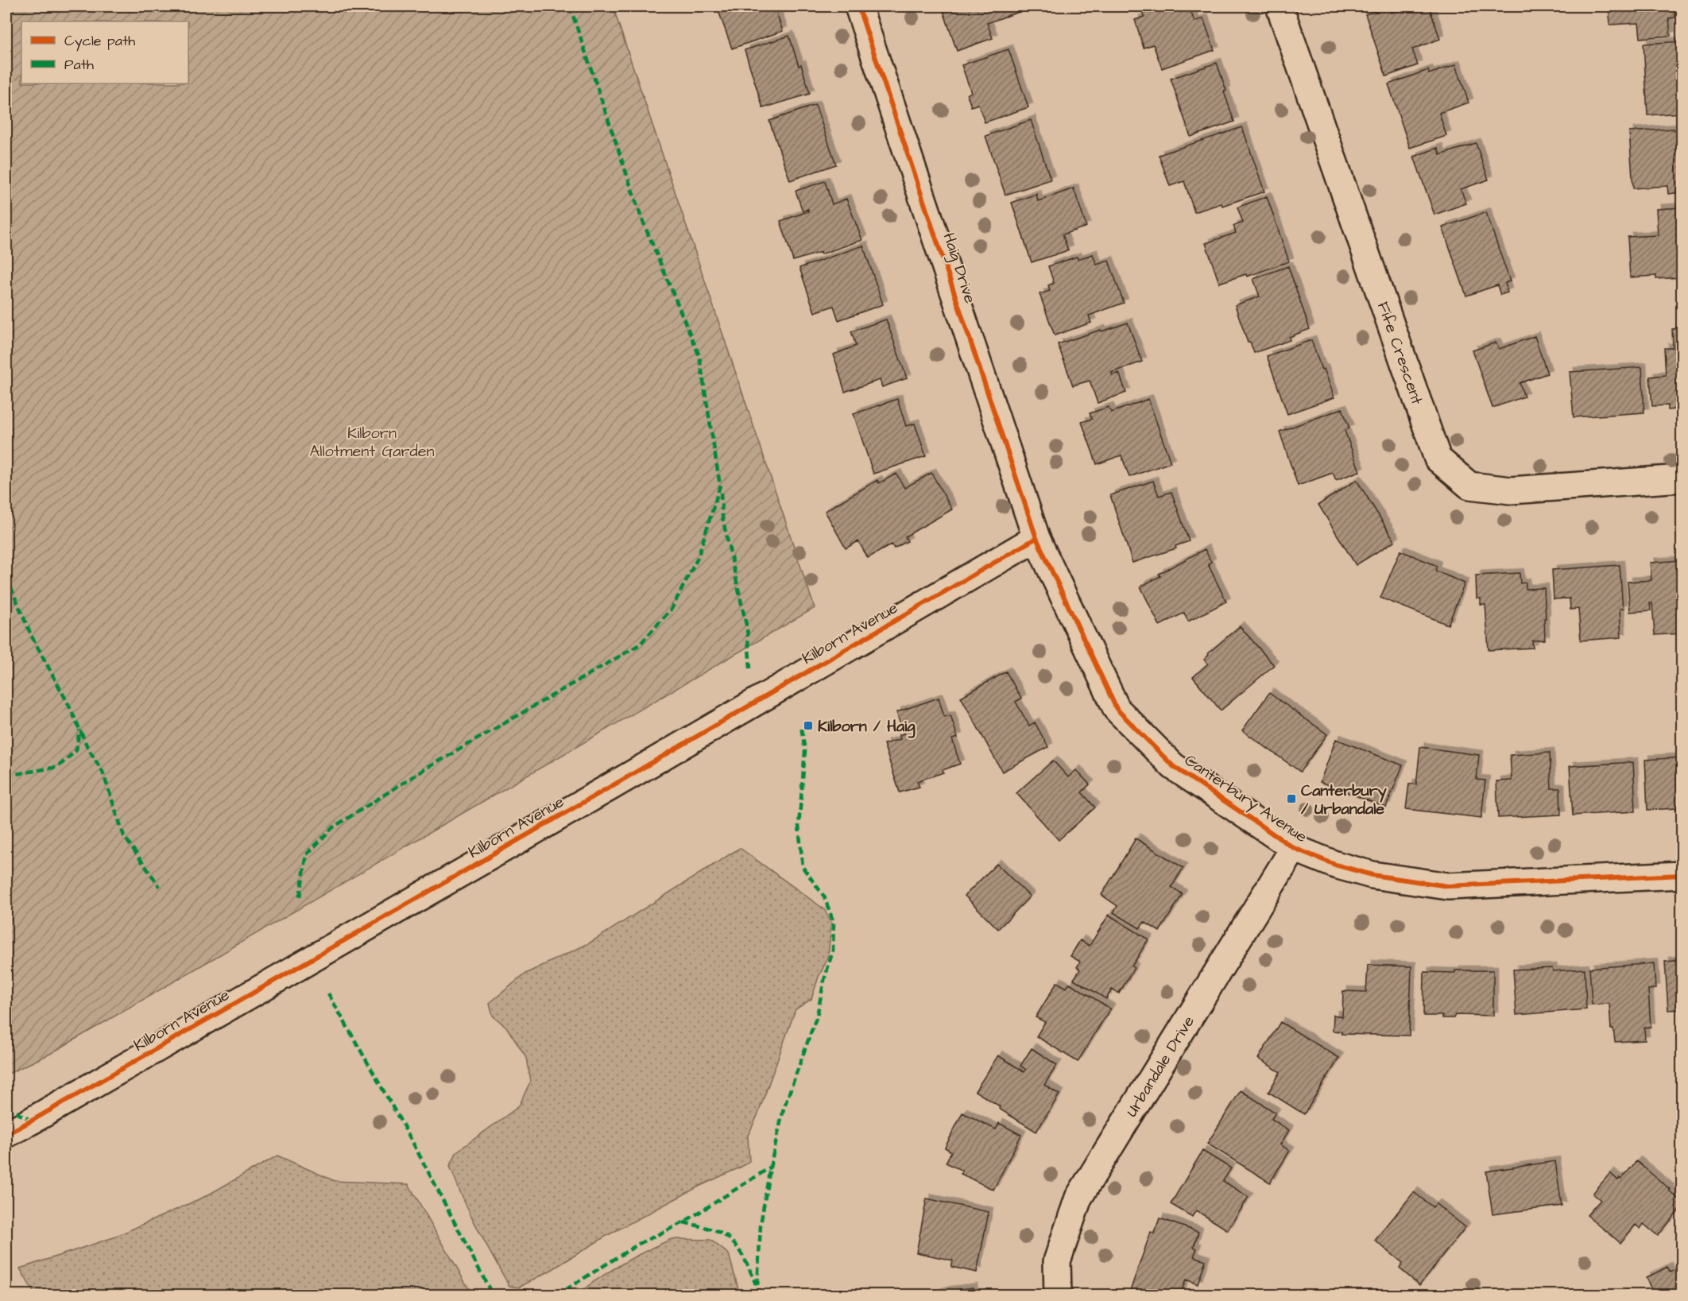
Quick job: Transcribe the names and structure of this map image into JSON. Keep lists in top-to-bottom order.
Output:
{
  "streets": {
    "street": [
      "Haig Drive",
      "Fife Crescent",
      "Kilborn Avenue",
      "Canterbury Avenue",
      "Urbandale Drive"
    ]
  },
  "crossings": [
    ["Haig Drive", "Kilborn Avenue"],
    ["Haig Drive", "Canterbury Avenue"],
    ["Kilborn Avenue", "Canterbury Avenue"],
    ["Canterbury Avenue", "Urbandale Drive"]
  ],
  "parks": ["Kilborn Allotment Garden"],
  "places": {
    "transit": ["Kilborn / Haig", "Canterbury / Urbandale"]
  },
  "legend": ["Cycle path", "Path"]
}
